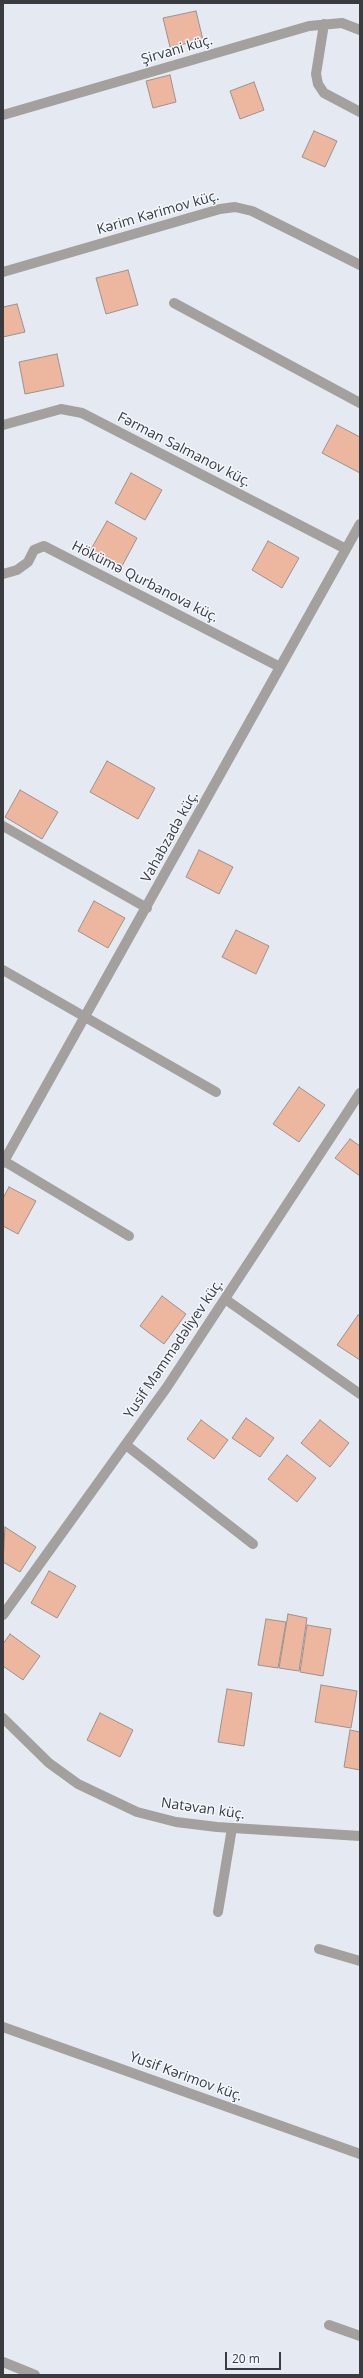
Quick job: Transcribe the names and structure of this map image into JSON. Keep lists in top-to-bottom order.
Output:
{
  "streets": {
    "street": [
      "Şirvani küç.",
      "Kərim Kərimov küç.",
      "Fərman Salmanov küç.",
      "Hökümə Qurbanova küç.",
      "Vahabzadə küç.",
      "Yusif Məmmədəliyev küç.",
      "Natəvan küç.",
      "Yusif Kərimov küç."
    ]
  },
  "crossings": [
    ["Fərman Salmanov küç.", "Vahabzadə küç."],
    ["Hökümə Qurbanova küç.", "Vahabzadə küç."]
  ],
  "scale_bar": "20 m"
}
